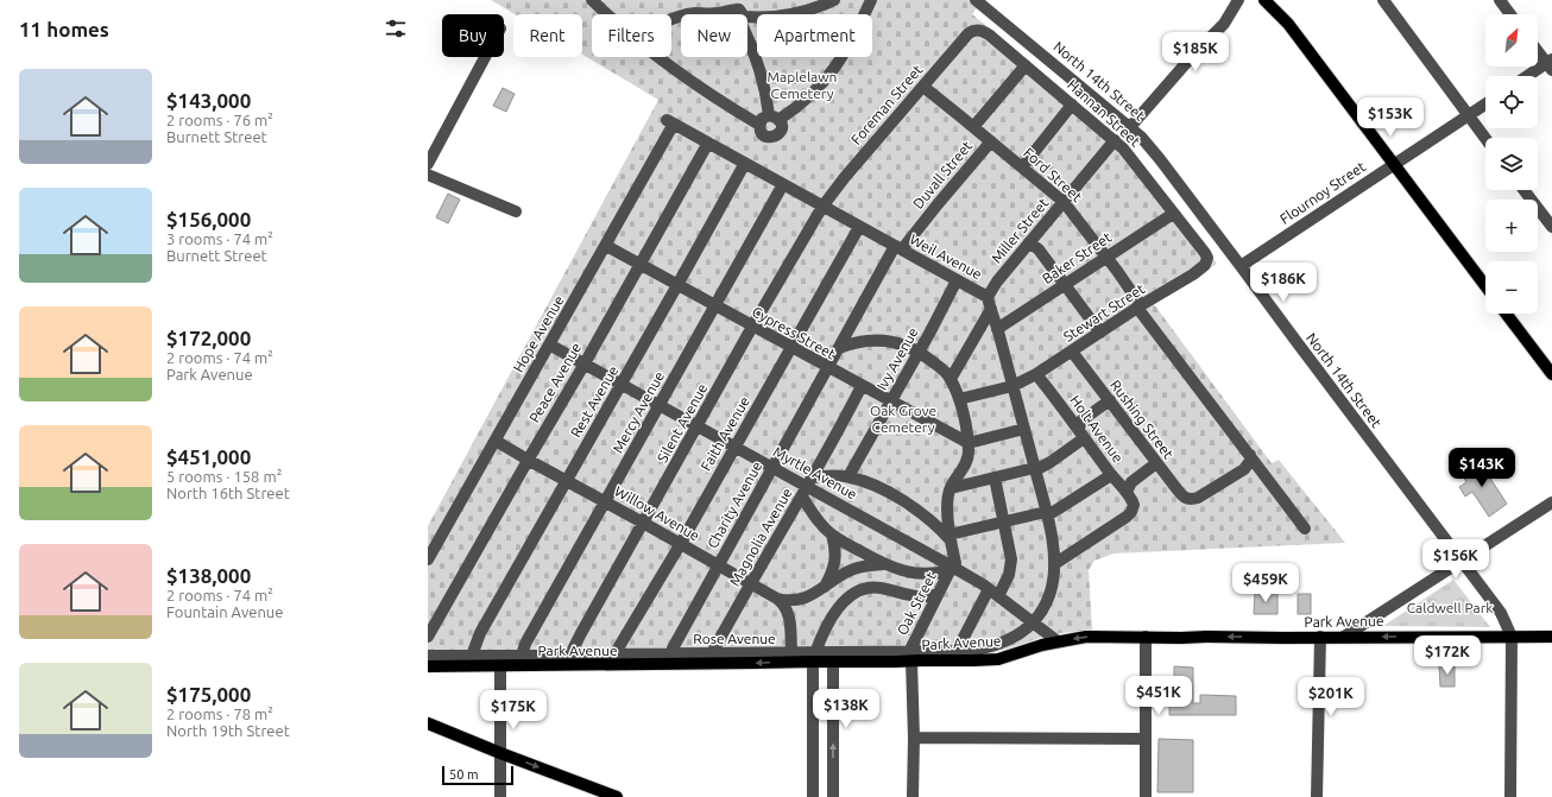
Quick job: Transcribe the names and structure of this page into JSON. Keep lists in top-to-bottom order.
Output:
{
  "streets": {
    "main road": ["Park Avenue"],
    "street": [
      "North 14th Street",
      "Foreman Street",
      "Hannan Street",
      "Duvall Street",
      "Ford Street",
      "Flournoy Street",
      "Miller Street",
      "Weil Avenue",
      "Baker Street",
      "Stewart Street",
      "Cypress Street",
      "Hope Avenue",
      "Ivy Avenue",
      "Peace Avenue",
      "Rest Avenue",
      "Mercy Avenue",
      "Rushing Street",
      "Silent Avenue",
      "Holt Avenue",
      "Faith Avenue",
      "Myrtle Avenue",
      "Charity Avenue",
      "Willow Avenue",
      "Magnolia Avenue",
      "Oak Street",
      "Rose Avenue"
    ]
  },
  "crossings": [
    ["North 14th Street", "Flournoy Street"],
    ["North 14th Street", "Park Avenue"],
    ["Foreman Street", "Hannan Street"],
    ["Foreman Street", "Ford Street"],
    ["Foreman Street", "Weil Avenue"],
    ["Foreman Street", "Silent Avenue"],
    ["Hannan Street", "Miller Street"],
    ["Hannan Street", "Baker Street"],
    ["Hannan Street", "Stewart Street"],
    ["Duvall Street", "Ford Street"],
    ["Duvall Street", "Weil Avenue"],
    ["Duvall Street", "Charity Avenue"],
    ["Ford Street", "Miller Street"],
    ["Ford Street", "Baker Street"],
    ["Ford Street", "Stewart Street"],
    ["Ford Street", "Rushing Street"],
    ["Miller Street", "Weil Avenue"],
    ["Weil Avenue", "Baker Street"],
    ["Weil Avenue", "Stewart Street"],
    ["Weil Avenue", "Hope Avenue"],
    ["Weil Avenue", "Ivy Avenue"],
    ["Weil Avenue", "Peace Avenue"],
    ["Weil Avenue", "Rest Avenue"],
    ["Weil Avenue", "Mercy Avenue"],
    ["Weil Avenue", "Silent Avenue"],
    ["Weil Avenue", "Faith Avenue"],
    ["Weil Avenue", "Myrtle Avenue"],
    ["Weil Avenue", "Charity Avenue"],
    ["Weil Avenue", "Rose Avenue"],
    ["Stewart Street", "Rushing Street"],
    ["Stewart Street", "Holt Avenue"],
    ["Stewart Street", "Oak Street"],
    ["Cypress Street", "Hope Avenue"],
    ["Cypress Street", "Ivy Avenue"],
    ["Cypress Street", "Peace Avenue"],
    ["Cypress Street", "Rest Avenue"],
    ["Cypress Street", "Mercy Avenue"],
    ["Cypress Street", "Silent Avenue"],
    ["Cypress Street", "Faith Avenue"],
    ["Cypress Street", "Charity Avenue"],
    ["Cypress Street", "Magnolia Avenue"],
    ["Cypress Street", "Oak Street"],
    ["Hope Avenue", "Myrtle Avenue"],
    ["Hope Avenue", "Willow Avenue"],
    ["Ivy Avenue", "Oak Street"],
    ["Peace Avenue", "Myrtle Avenue"],
    ["Peace Avenue", "Willow Avenue"],
    ["Rest Avenue", "Myrtle Avenue"],
    ["Rest Avenue", "Willow Avenue"],
    ["Rest Avenue", "Rose Avenue"],
    ["Mercy Avenue", "Myrtle Avenue"],
    ["Mercy Avenue", "Willow Avenue"],
    ["Mercy Avenue", "Rose Avenue"],
    ["Silent Avenue", "Myrtle Avenue"],
    ["Silent Avenue", "Willow Avenue"],
    ["Silent Avenue", "Rose Avenue"],
    ["Faith Avenue", "Myrtle Avenue"],
    ["Faith Avenue", "Willow Avenue"],
    ["Faith Avenue", "Rose Avenue"],
    ["Myrtle Avenue", "Charity Avenue"],
    ["Myrtle Avenue", "Magnolia Avenue"],
    ["Myrtle Avenue", "Oak Street"],
    ["Myrtle Avenue", "Park Avenue"],
    ["Myrtle Avenue", "Rose Avenue"],
    ["Charity Avenue", "Willow Avenue"],
    ["Charity Avenue", "Oak Street"],
    ["Charity Avenue", "Rose Avenue"],
    ["Willow Avenue", "Magnolia Avenue"],
    ["Willow Avenue", "Rose Avenue"],
    ["Magnolia Avenue", "Rose Avenue"],
    ["Oak Street", "Park Avenue"],
    ["Oak Street", "Rose Avenue"],
    ["Park Avenue", "Rose Avenue"]
  ],
  "one_way": ["Park Avenue"],
  "parks": ["Maplelawn Cemetery", "Oak Grove Cemetery", "Caldwell Park"],
  "scale_bar": "50 m",
  "north": "top right",
  "page": {
    "heading": "11 homes",
    "map_buttons": ["+", "−"],
    "chip": [
      "Buy",
      "Rent",
      "Filters",
      "New",
      "Apartment"
    ],
    "price": [
      "$185K",
      "$153K",
      "$186K",
      "$143K",
      "$156K",
      "$459K",
      "$172K",
      "$451K",
      "$201K",
      "$138K",
      "$175K"
    ],
    "list": [
      {
        "name": "$143,000",
        "note": "2 rooms · 76 m² · Burnett Street"
      },
      {
        "name": "$156,000",
        "note": "3 rooms · 74 m² · Burnett Street"
      },
      {
        "name": "$172,000",
        "note": "2 rooms · 74 m² · Park Avenue"
      },
      {
        "name": "$451,000",
        "note": "5 rooms · 158 m² · North 16th Street"
      },
      {
        "name": "$138,000",
        "note": "2 rooms · 74 m² · Fountain Avenue"
      },
      {
        "name": "$175,000",
        "note": "2 rooms · 78 m² · North 19th Street"
      }
    ],
    "scale": "50 m"
  }
}
